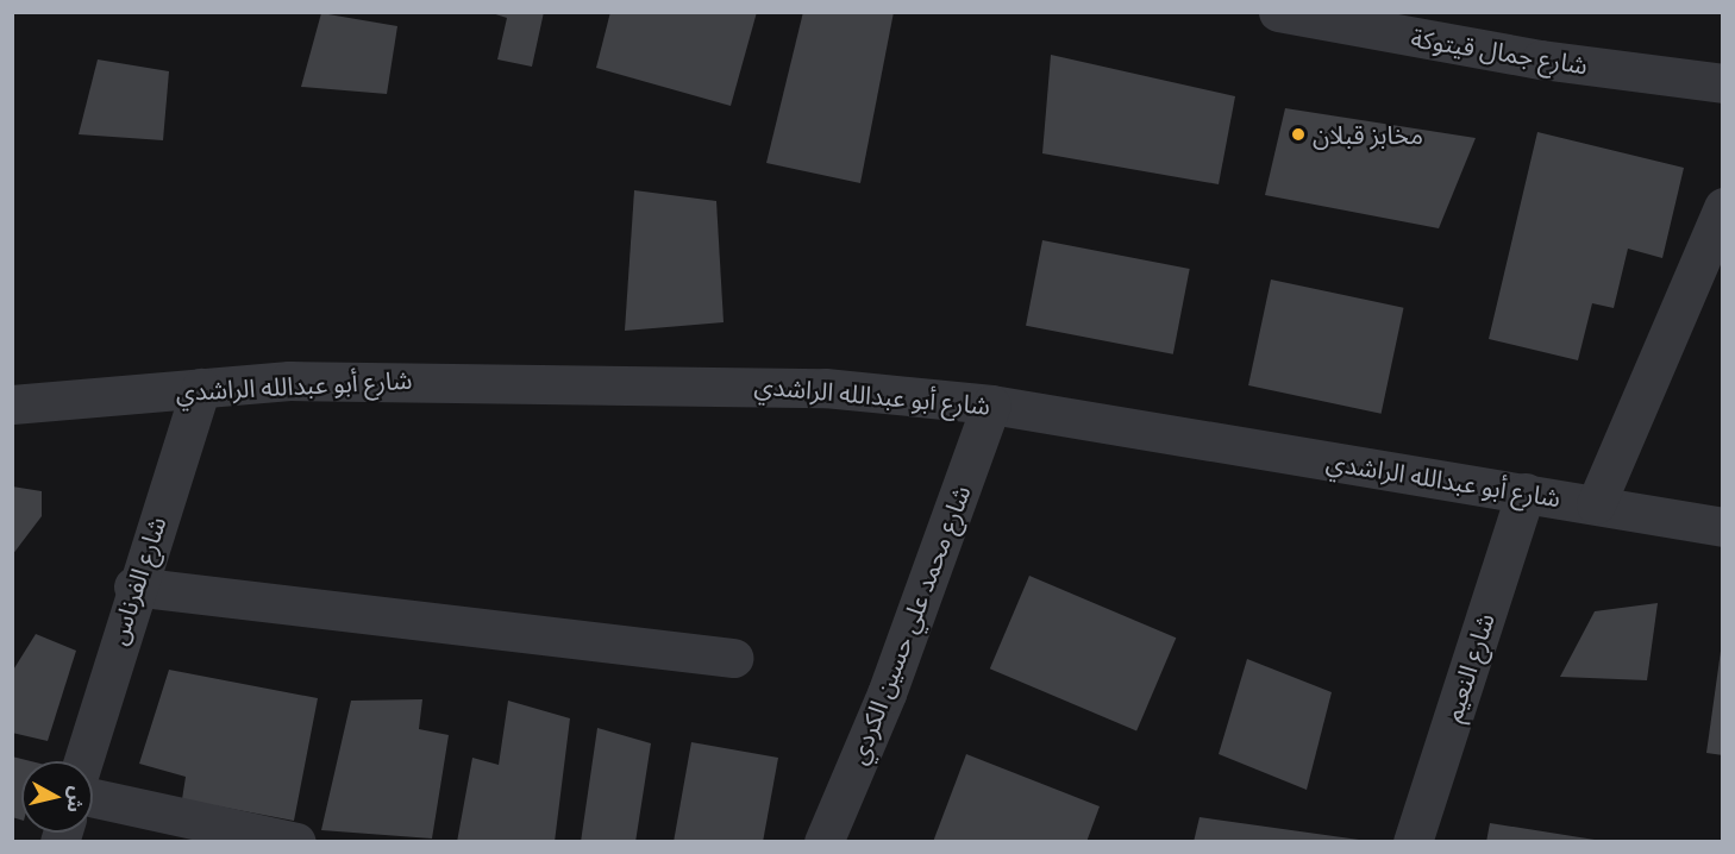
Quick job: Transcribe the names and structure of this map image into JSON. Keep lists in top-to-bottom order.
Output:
{
  "streets": {
    "street": [
      "شارع جمال قيتوكة",
      "شارع أبو عبدالله الراشدي",
      "شارع الفرناس",
      "شارع محمد علي حسين الكردي",
      "شارع النعيم"
    ]
  },
  "crossings": [
    ["شارع أبو عبدالله الراشدي", "شارع الفرناس"],
    ["شارع أبو عبدالله الراشدي", "شارع محمد علي حسين الكردي"],
    ["شارع أبو عبدالله الراشدي", "شارع النعيم"]
  ],
  "places": ["مخابز قبلان"],
  "north": "right"
}
